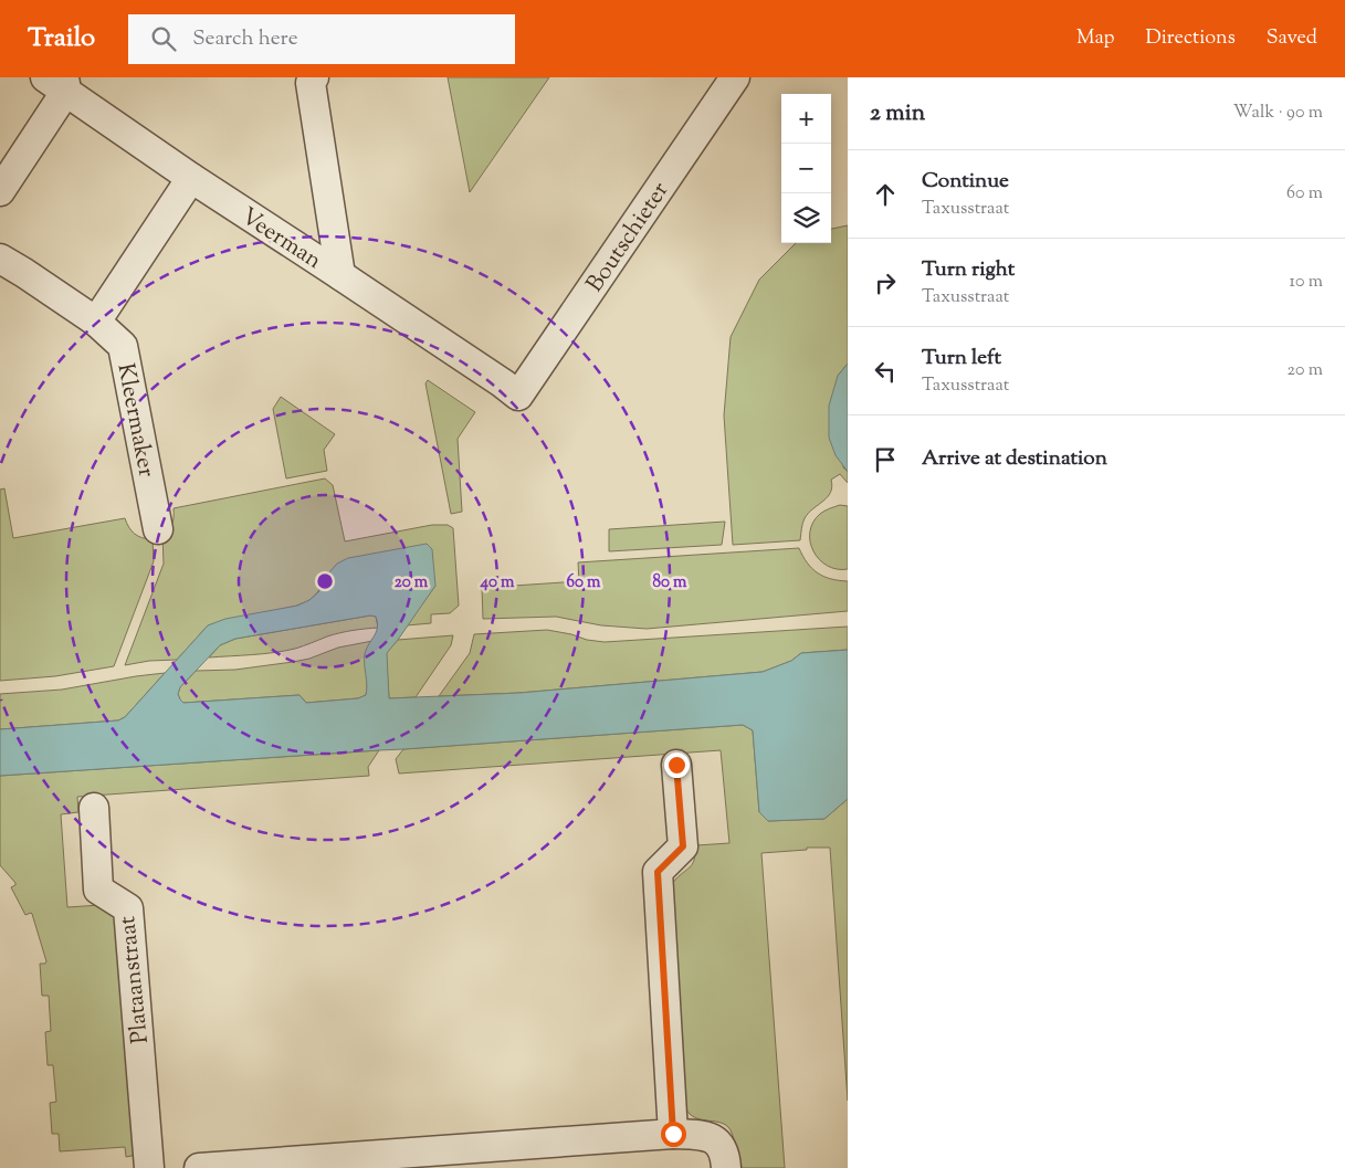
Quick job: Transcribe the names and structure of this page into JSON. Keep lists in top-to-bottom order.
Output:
{
  "streets": {
    "street": [
      "Boutschieter",
      "Veerman",
      "Kleermaker",
      "Plataanstraat"
    ]
  },
  "crossings": [
    ["Boutschieter", "Veerman"]
  ],
  "page": {
    "header": "Trailo",
    "search": "Search here",
    "nav": ["Map", "Directions", "Saved"],
    "heading": ["2 min", "Walk · 90 m"],
    "map_buttons": ["+", "−"],
    "list": [
      ["Continue", "Taxusstraat", "60 m"],
      ["Turn right", "Taxusstraat", "10 m"],
      ["Turn left", "Taxusstraat", "20 m"],
      "Arrive at destination"
    ]
  },
  "rings": [
    "20 m",
    "40 m",
    "60 m",
    "80 m"
  ]
}
